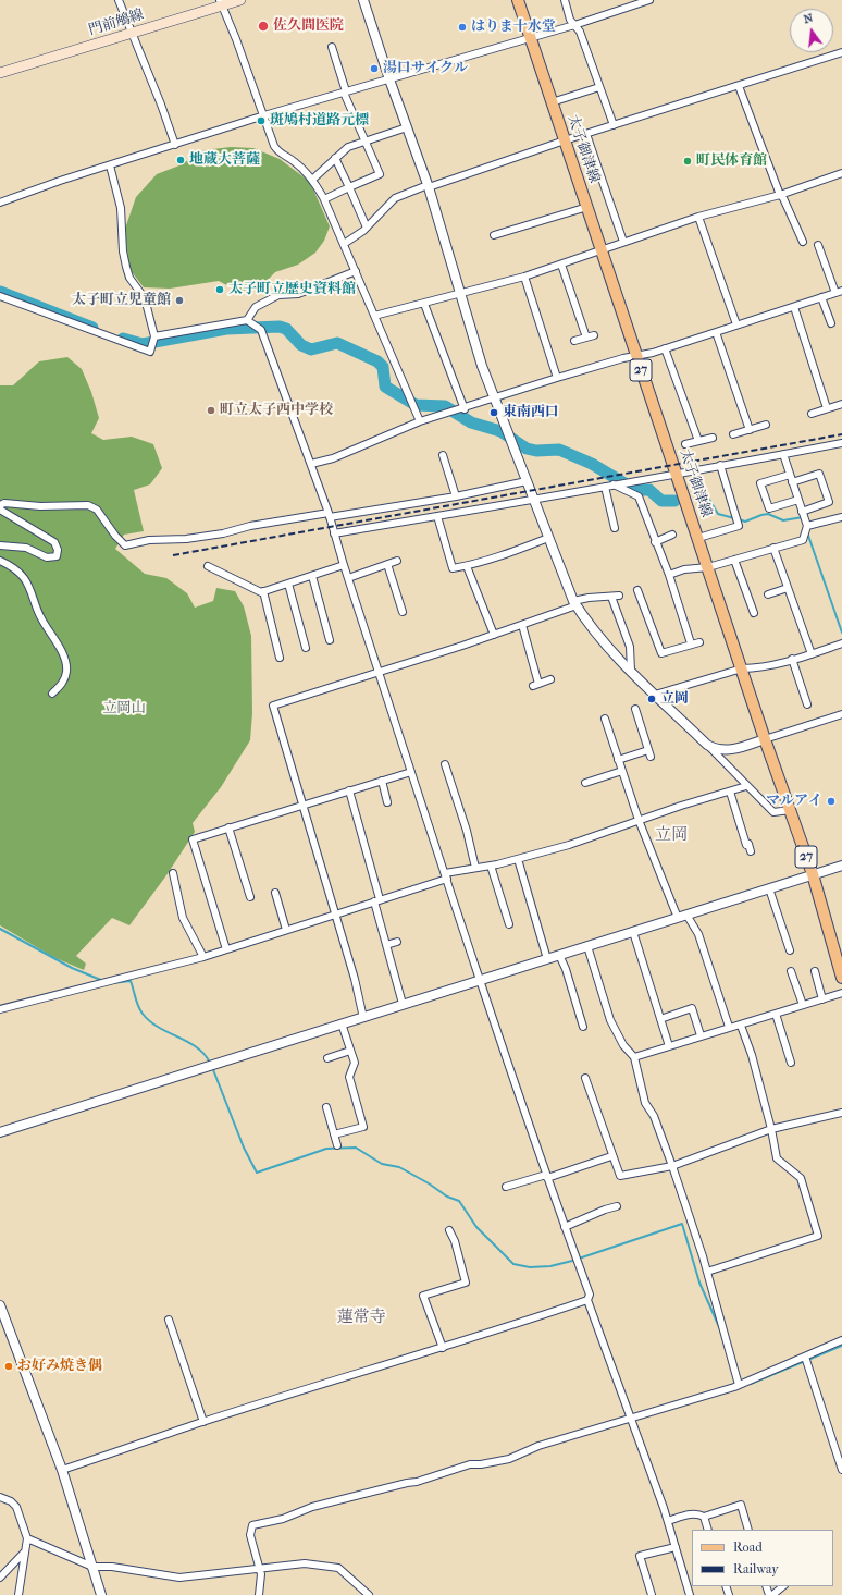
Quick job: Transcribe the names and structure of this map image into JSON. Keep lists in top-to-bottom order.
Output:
{
  "streets": {
    "main road": ["門前鵤線", "太子御津線", "27"]
  },
  "districts": ["立岡", "蓮常寺"],
  "parks": ["立岡山"],
  "places": [
    "佐久間医院",
    "はりま十水堂",
    "湯口サイクル",
    "斑鳩村道路元標",
    "地蔵大菩薩",
    "町民体育館",
    "太子町立歴史資料館",
    "太子町立児童館",
    "町立太子西中学校",
    "東南西口",
    "立岡",
    "マルアイ",
    "お好み焼き偶"
  ],
  "legend": ["Road", "Railway"],
  "north": "top"
}
